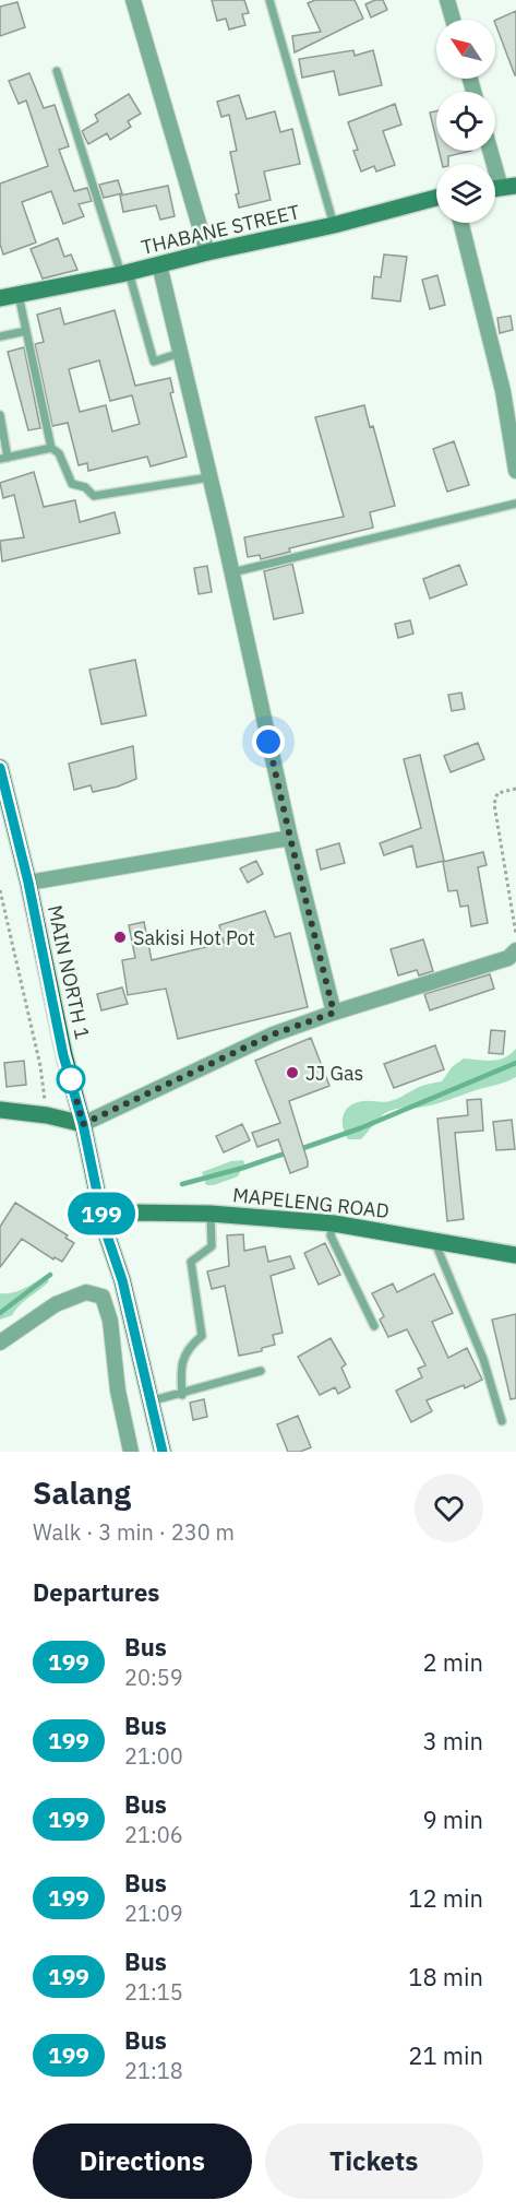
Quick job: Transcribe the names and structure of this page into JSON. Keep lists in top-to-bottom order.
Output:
{
  "streets": {
    "main road": ["MAIN NORTH 1"],
    "street": ["THABANE STREET", "MAPELENG ROAD"]
  },
  "crossings": [
    ["MAIN NORTH 1", "MAPELENG ROAD"]
  ],
  "places": ["Sakisi Hot Pot", "JJ Gas"],
  "lines": ["bus line 199"],
  "north": "top left",
  "page": {
    "on_map": "199",
    "heading": [
      ["Salang", "Walk · 3 min · 230 m"],
      "Departures"
    ],
    "list": [
      {
        "mark": "199",
        "name": "Bus",
        "note": "20:59",
        "value": "2 min"
      },
      {
        "mark": "199",
        "name": "Bus",
        "note": "21:00",
        "value": "3 min"
      },
      {
        "mark": "199",
        "name": "Bus",
        "note": "21:06",
        "value": "9 min"
      },
      {
        "mark": "199",
        "name": "Bus",
        "note": "21:09",
        "value": "12 min"
      },
      {
        "mark": "199",
        "name": "Bus",
        "note": "21:15",
        "value": "18 min"
      },
      {
        "mark": "199",
        "name": "Bus",
        "note": "21:18",
        "value": "21 min"
      }
    ],
    "buttons": ["Directions", "Tickets"]
  }
}
